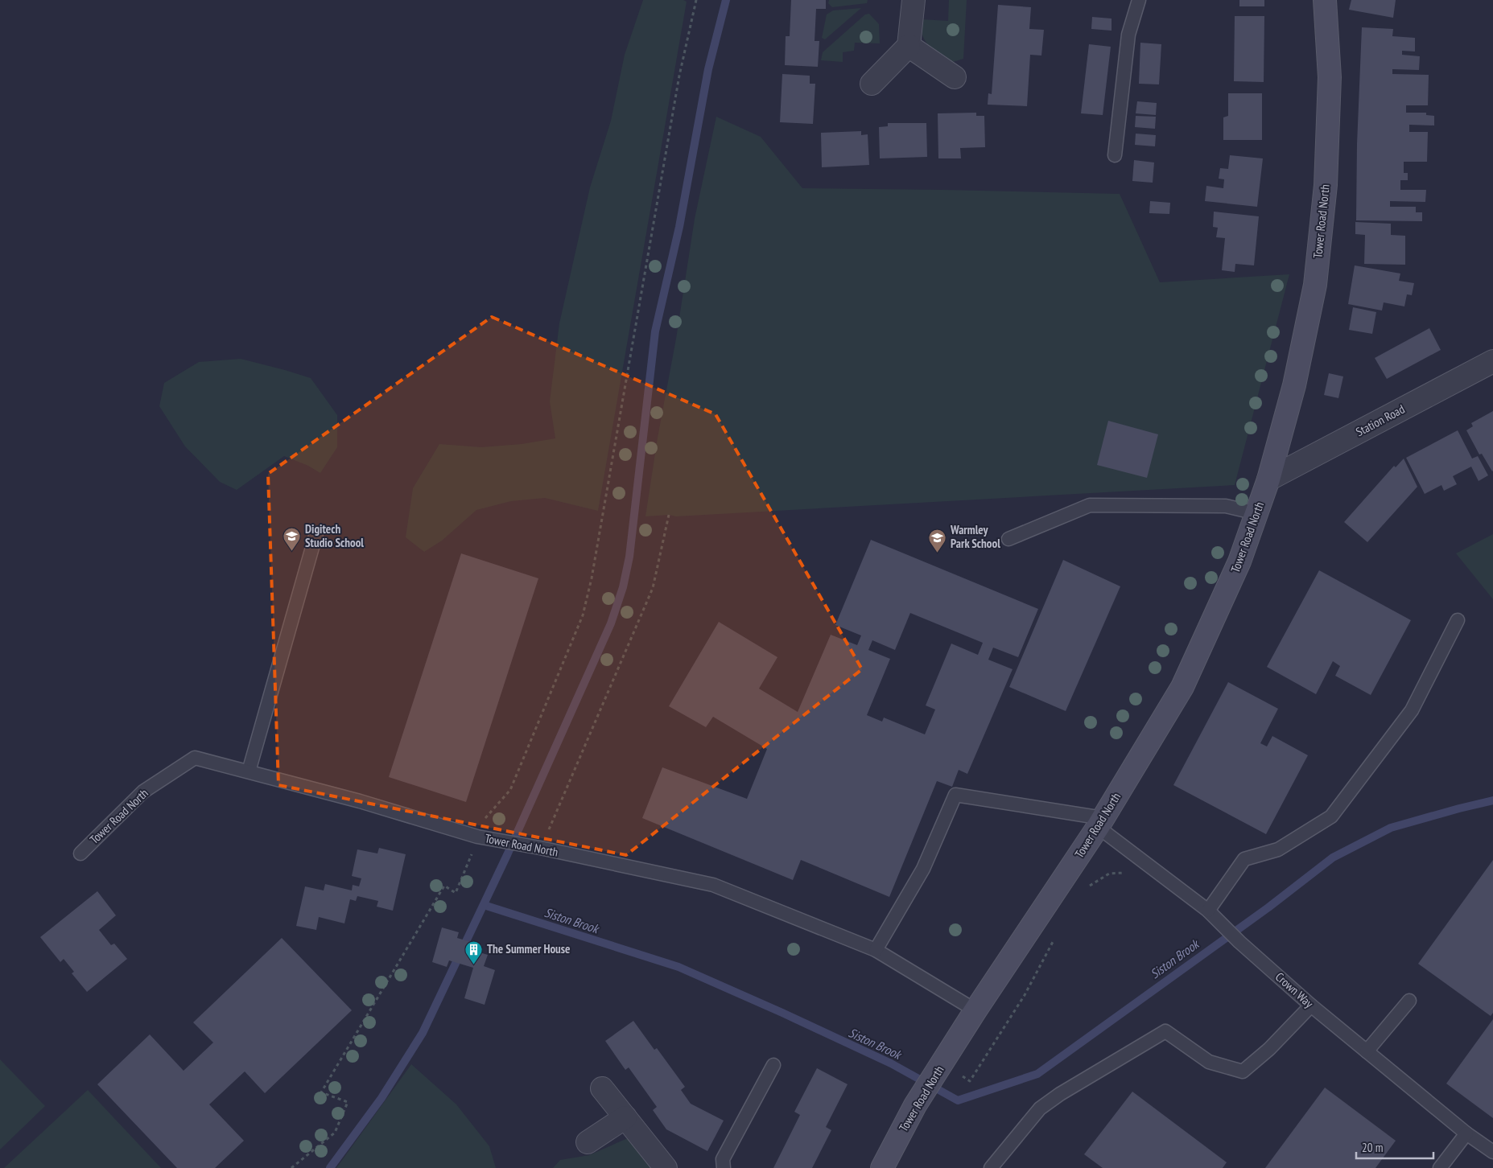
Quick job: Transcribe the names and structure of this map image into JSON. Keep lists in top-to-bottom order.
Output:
{
  "streets": {
    "street": ["Tower Road North", "Station Road"],
    "lane": ["Crown Way"]
  },
  "crossings": [
    ["Tower Road North", "Station Road"],
    ["Tower Road North", "Crown Way"]
  ],
  "water": ["Siston Brook"],
  "places": {
    "school or university": ["Digitech Studio School", "Warmley Park School"],
    "building": ["The Summer House"]
  },
  "scale_bar": "20 m"
}
